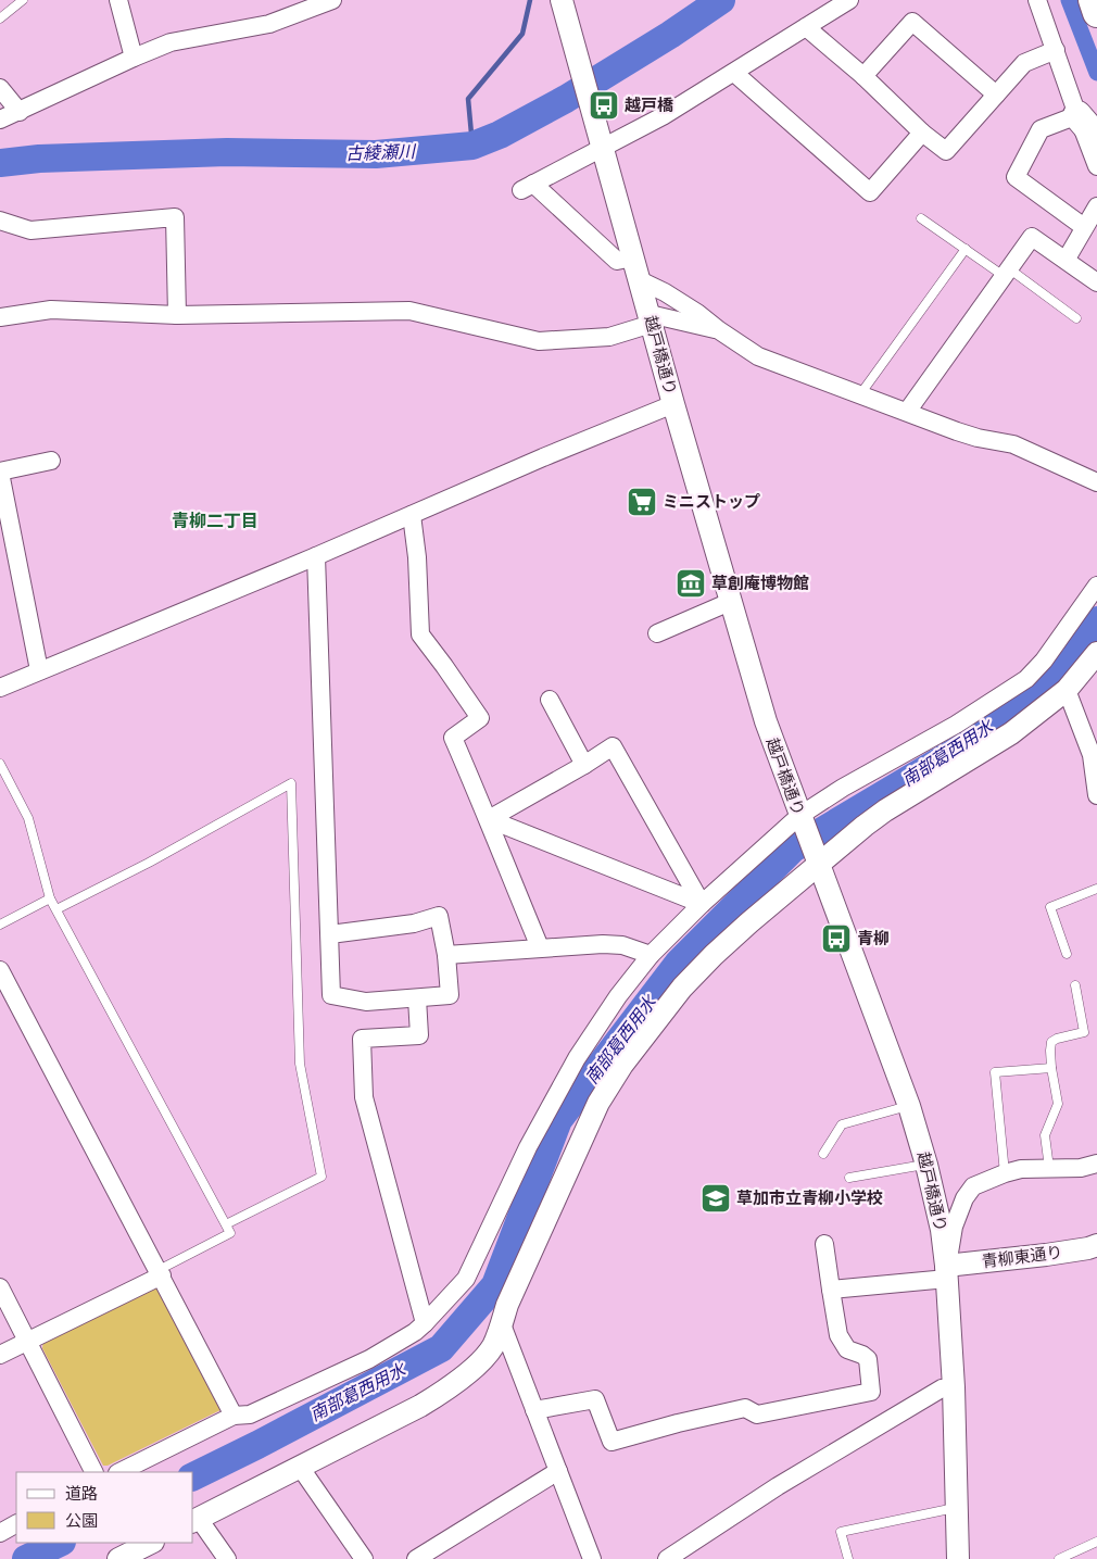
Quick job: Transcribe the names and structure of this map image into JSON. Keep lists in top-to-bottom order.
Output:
{
  "streets": {
    "street": ["越戸橋通り", "青柳東通り"]
  },
  "crossings": [
    ["越戸橋通り", "青柳東通り"]
  ],
  "districts": ["青柳二丁目"],
  "water": ["古綾瀬川", "南部葛西用水"],
  "places": {
    "bus stop": ["越戸橋", "青柳"],
    "supermarket": ["ミニストップ"],
    "museum": ["草創庵博物館"],
    "school or university": ["草加市立青柳小学校"]
  },
  "legend": ["道路", "公園"]
}
